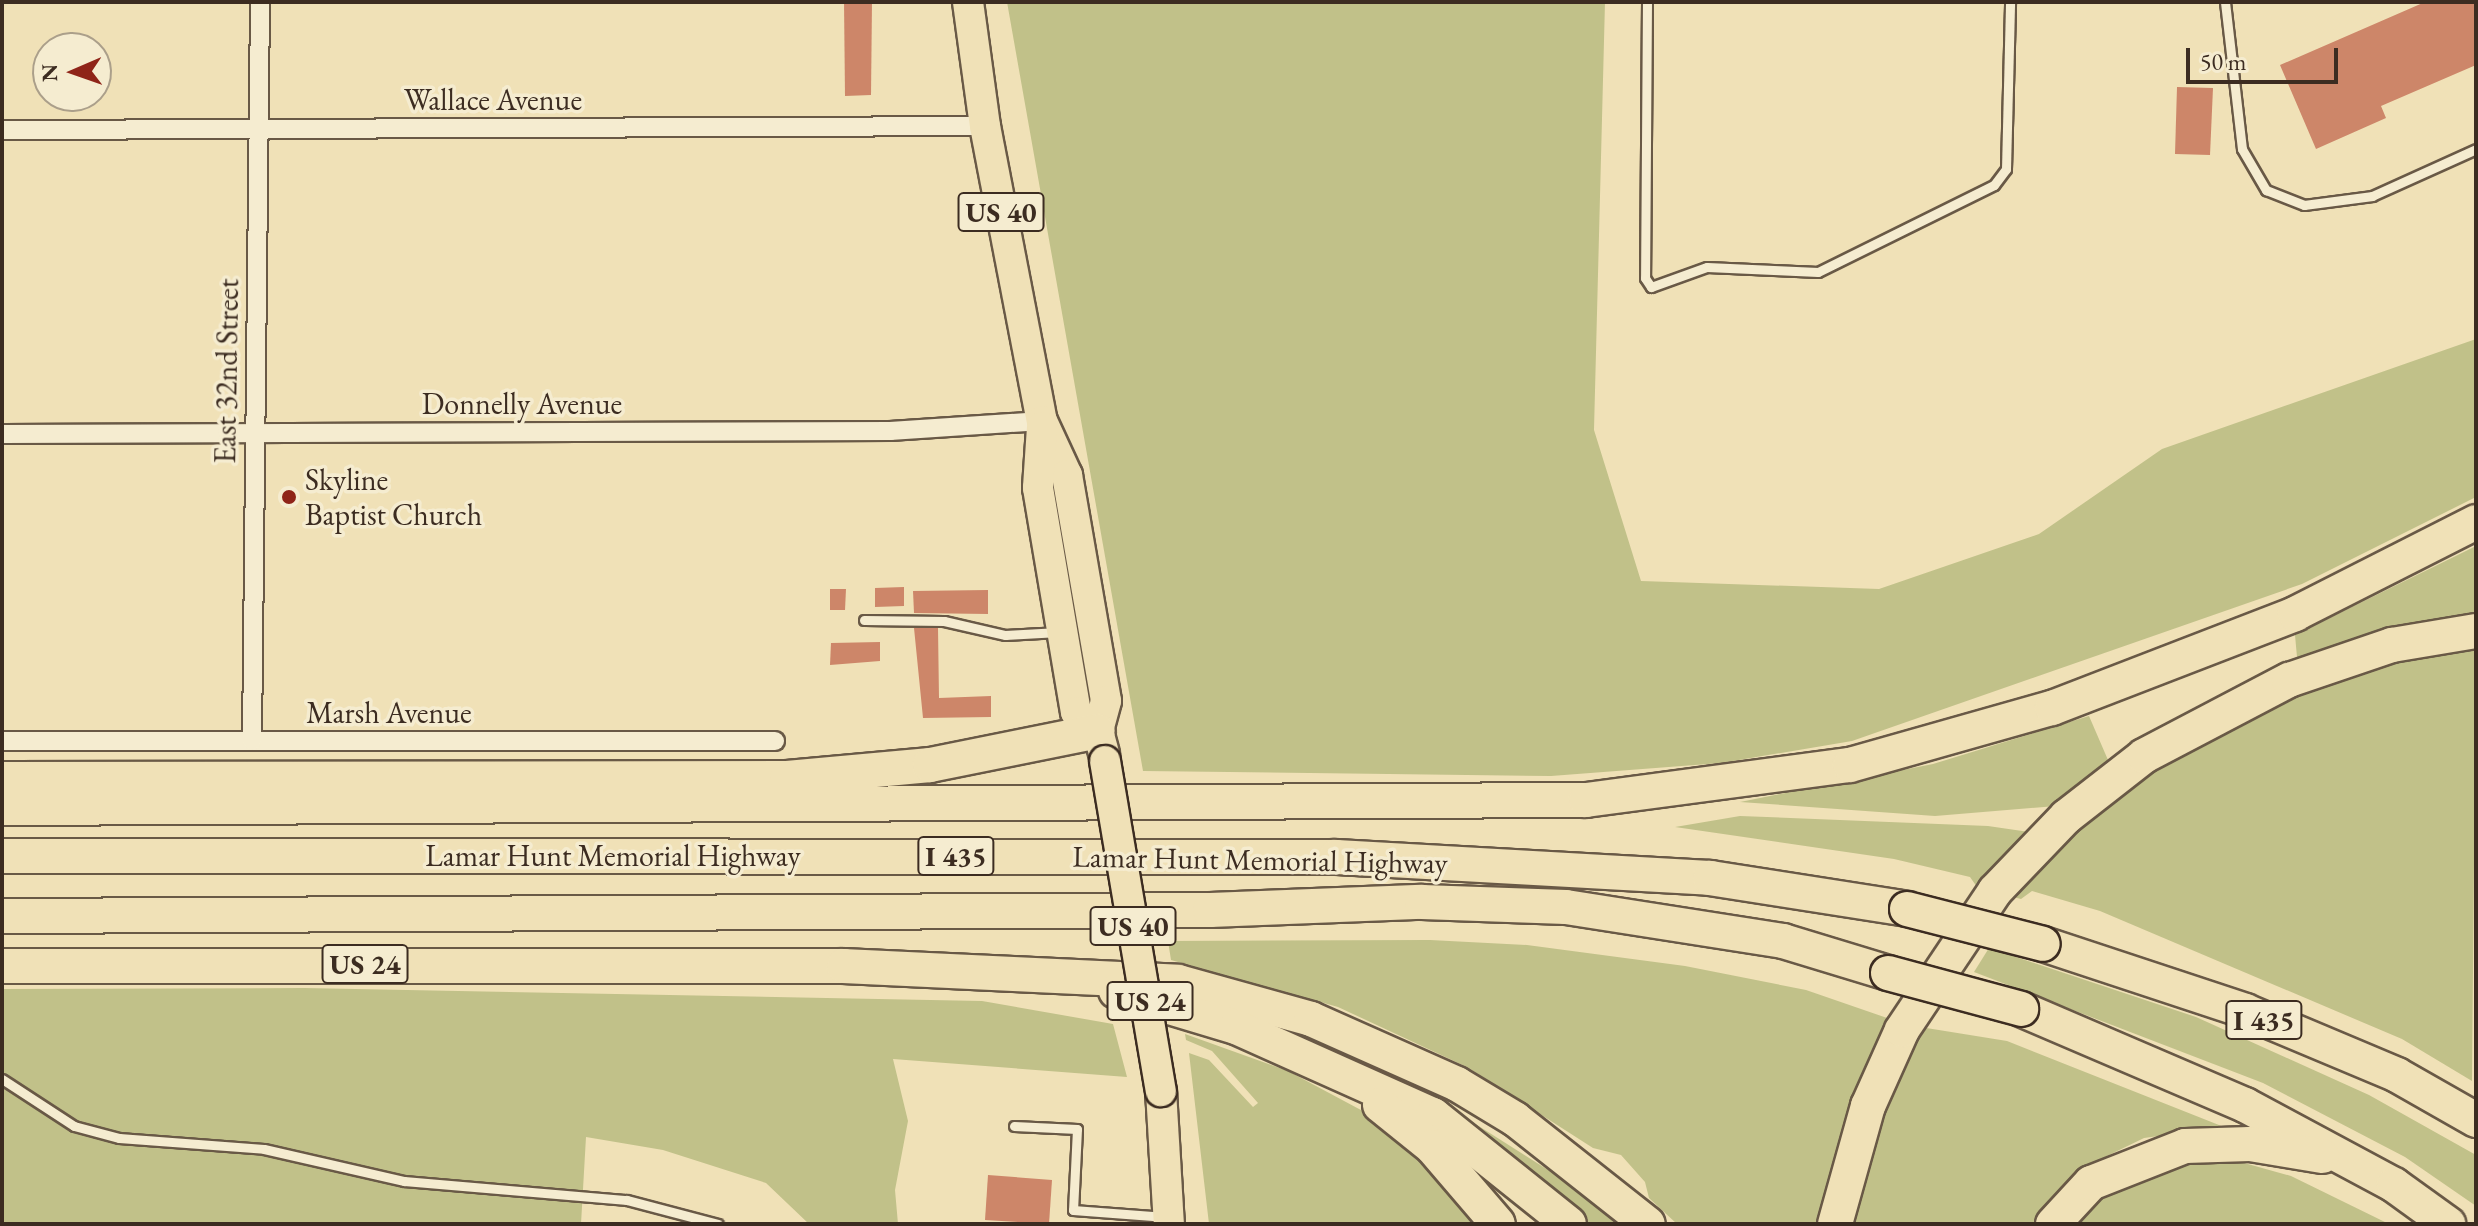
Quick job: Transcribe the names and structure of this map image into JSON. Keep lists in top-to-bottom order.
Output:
{
  "streets": {
    "highway": ["Lamar Hunt Memorial Highway", "I 435", "US 24"],
    "main road": ["US 40"],
    "street": [
      "Wallace Avenue",
      "East 32nd Street",
      "Donnelly Avenue",
      "Marsh Avenue"
    ]
  },
  "crossings": [
    ["Wallace Avenue", "US 40"],
    ["Wallace Avenue", "East 32nd Street"],
    ["US 40", "Donnelly Avenue"],
    ["East 32nd Street", "Donnelly Avenue"],
    ["East 32nd Street", "Marsh Avenue"]
  ],
  "places": ["Skyline Baptist Church"],
  "scale_bar": "50 m",
  "north": "left"
}
